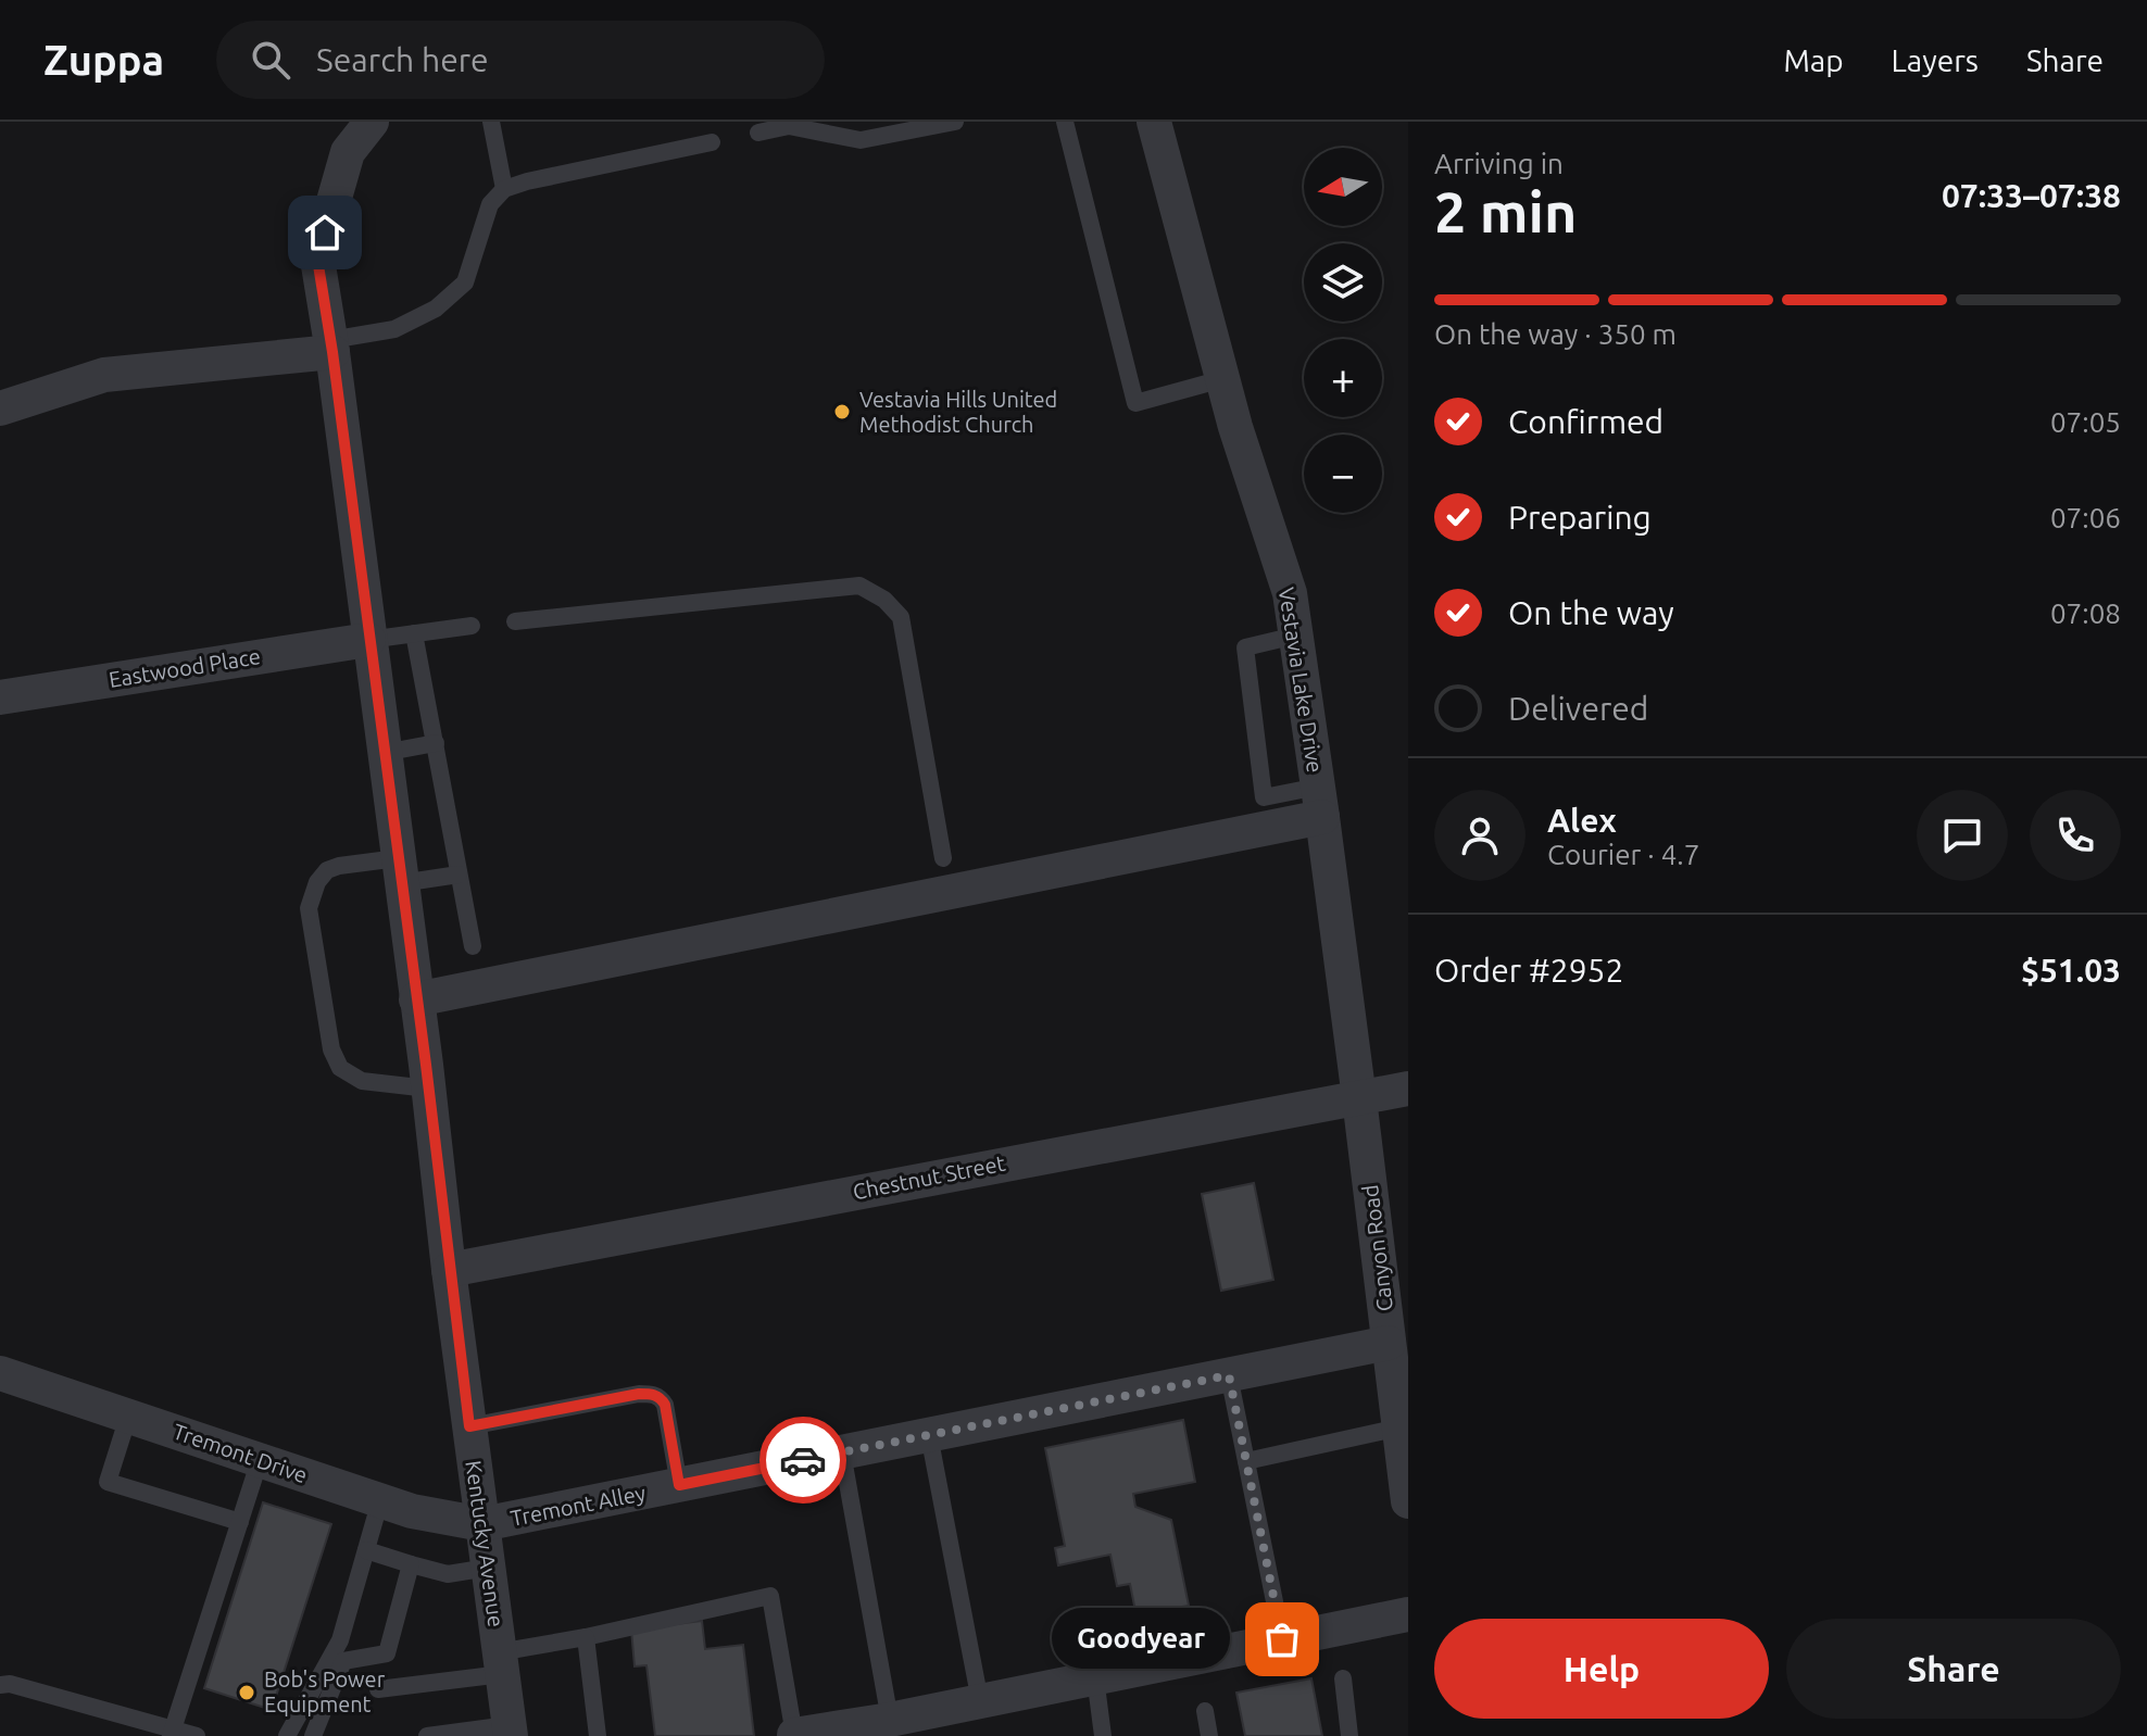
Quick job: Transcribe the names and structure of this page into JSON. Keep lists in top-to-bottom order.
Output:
{
  "streets": {
    "street": [
      "Eastwood Place",
      "Vestavia Lake Drive",
      "Chestnut Street",
      "Canyon Road",
      "Tremont Drive",
      "Tremont Alley",
      "Kentucky Avenue"
    ]
  },
  "crossings": [
    ["Eastwood Place", "Kentucky Avenue"],
    ["Vestavia Lake Drive", "Chestnut Street"],
    ["Vestavia Lake Drive", "Canyon Road"],
    ["Chestnut Street", "Canyon Road"],
    ["Chestnut Street", "Kentucky Avenue"],
    ["Canyon Road", "Tremont Alley"],
    ["Tremont Drive", "Tremont Alley"],
    ["Tremont Drive", "Kentucky Avenue"],
    ["Tremont Alley", "Kentucky Avenue"]
  ],
  "places": ["Vestavia Hills United Methodist Church", "Goodyear", "Bob's Power Equipment"],
  "north": "left",
  "page": {
    "header": "Zuppa",
    "search": "Search here",
    "nav": ["Map", "Layers", "Share"],
    "heading": ["2 min", "Arriving in", "07:33–07:38"],
    "panel": [
      "Alex",
      "Courier · 4.7",
      "Order #2952",
      "$51.03"
    ],
    "map_buttons": ["+", "−"],
    "bar": "On the way · 350 m",
    "list": [
      ["Confirmed", "07:05"],
      ["Preparing", "07:06"],
      ["On the way", "07:08"],
      "Delivered"
    ],
    "buttons": ["Help", "Share"],
    "bubble": "Goodyear"
  }
}
